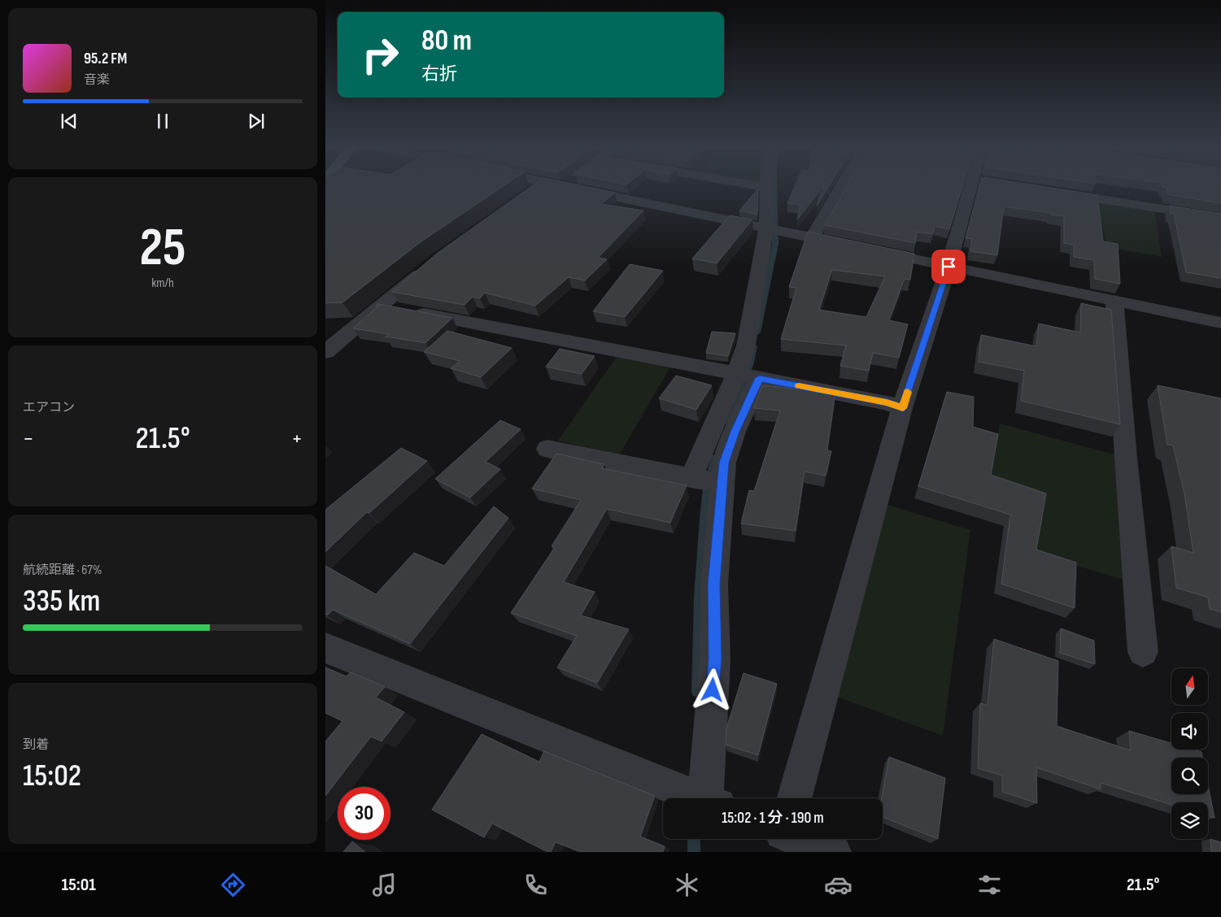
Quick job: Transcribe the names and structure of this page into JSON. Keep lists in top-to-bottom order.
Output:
{
  "north": "top",
  "page": {
    "turn": ["80 m", "右折"],
    "song": ["95.2 FM", "音楽"],
    "tile": [
      ["25", "km/h"],
      "エアコン",
      ["航続距離 · 67%", "335 km"],
      ["到着", "15:02"]
    ],
    "heat": ["−", "21.5°", "+"],
    "limit": "30",
    "trip": "15:02 · 1 分 · 190 m",
    "tabs": ["15:01", "21.5°"]
  }
}
